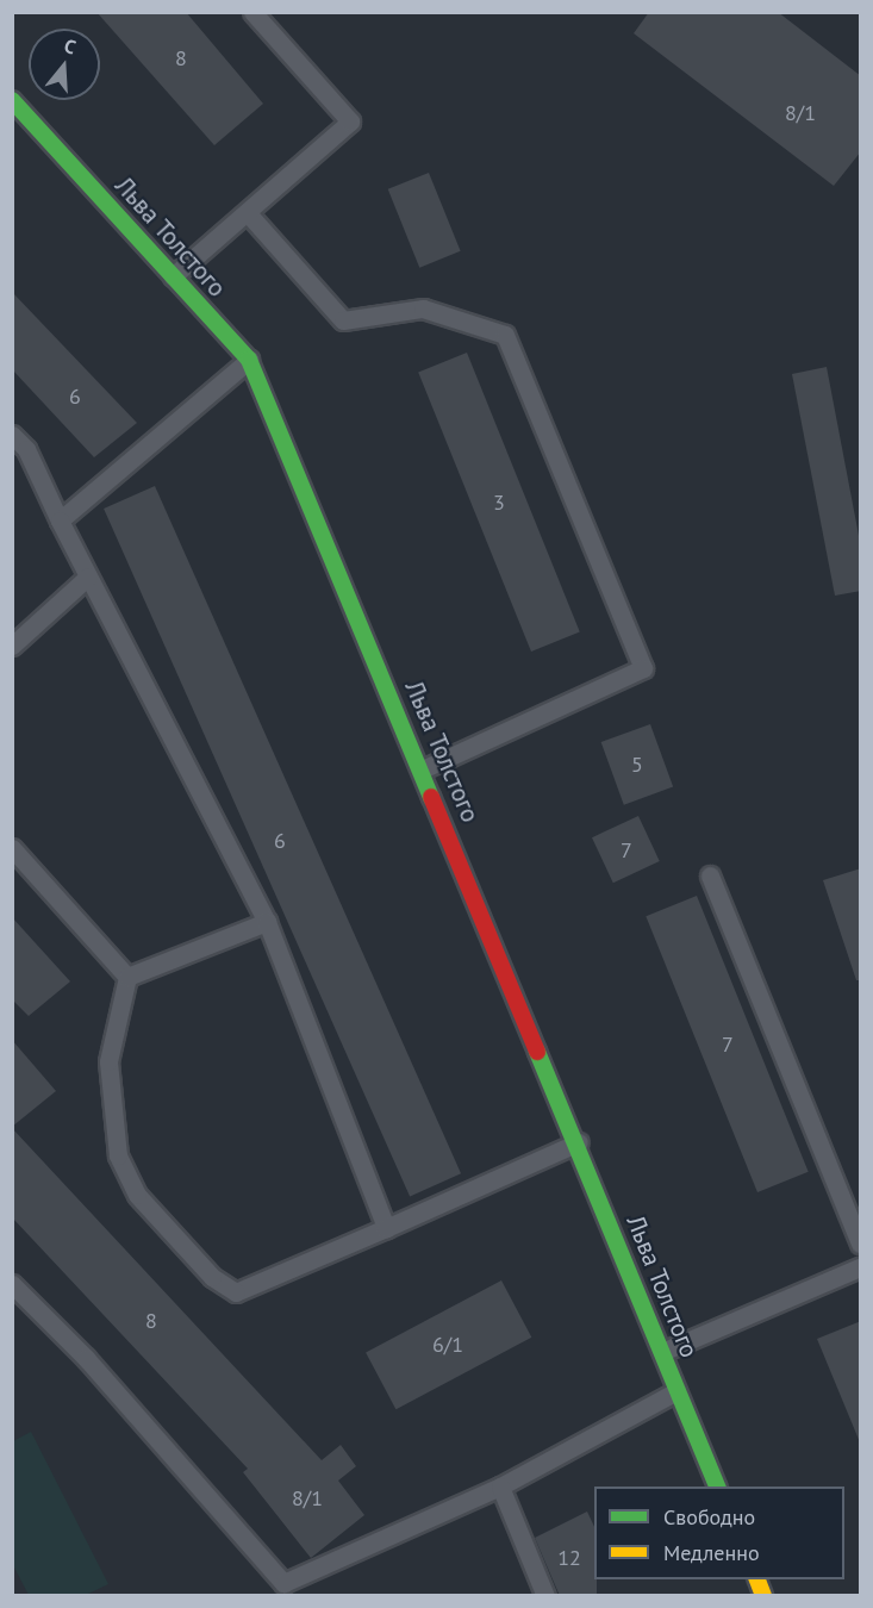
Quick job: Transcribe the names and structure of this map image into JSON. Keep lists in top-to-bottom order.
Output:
{
  "streets": {
    "street": ["Льва Толстого"]
  },
  "house_numbers": [
    "8",
    "8/1",
    "6",
    "3",
    "5",
    "6",
    "7",
    "7",
    "8",
    "6/1",
    "8/1",
    "12"
  ],
  "legend": ["Свободно", "Медленно"],
  "north": "top"
}
